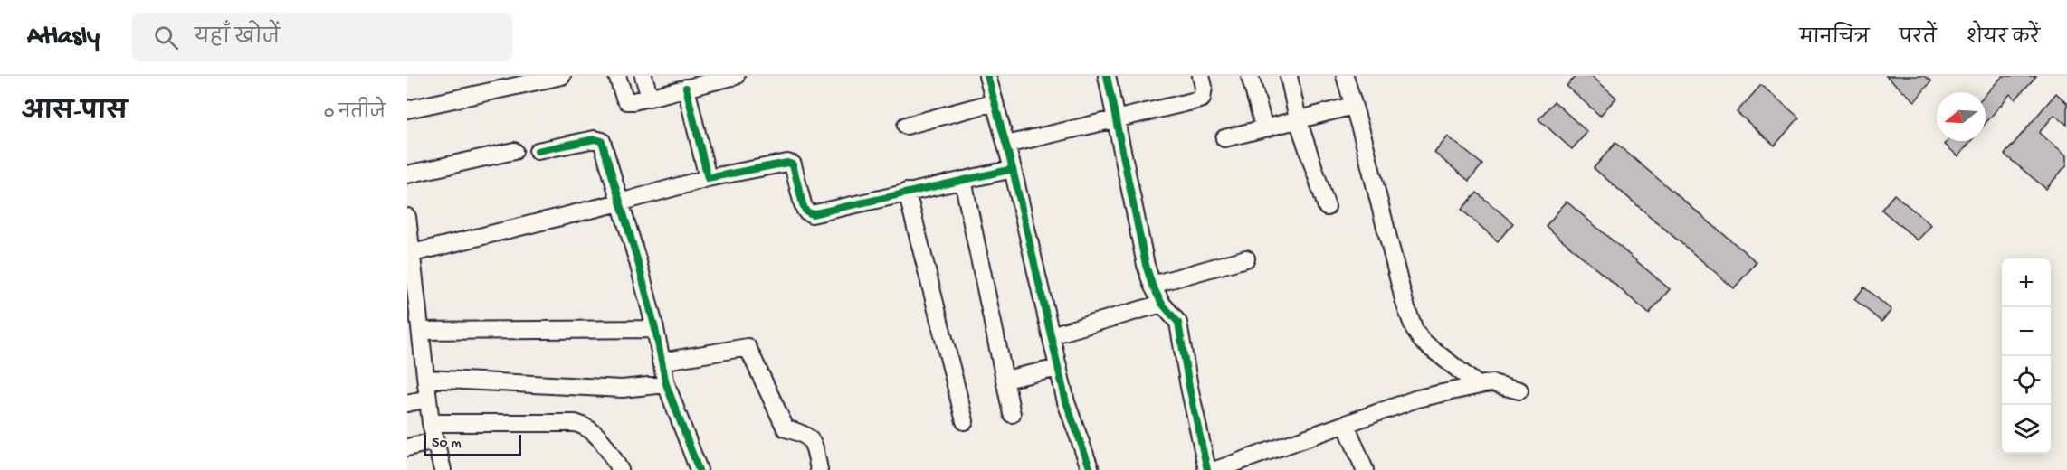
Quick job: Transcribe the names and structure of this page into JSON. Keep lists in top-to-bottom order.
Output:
{
  "scale_bar": "50 m",
  "north": "left",
  "page": {
    "header": "Atlasly",
    "search": "यहाँ खोजें",
    "nav": ["मानचित्र", "परतें", "शेयर करें"],
    "heading": ["आस-पास", "0 नतीजे"],
    "map_buttons": ["+", "−"],
    "scale": "50 m"
  }
}
